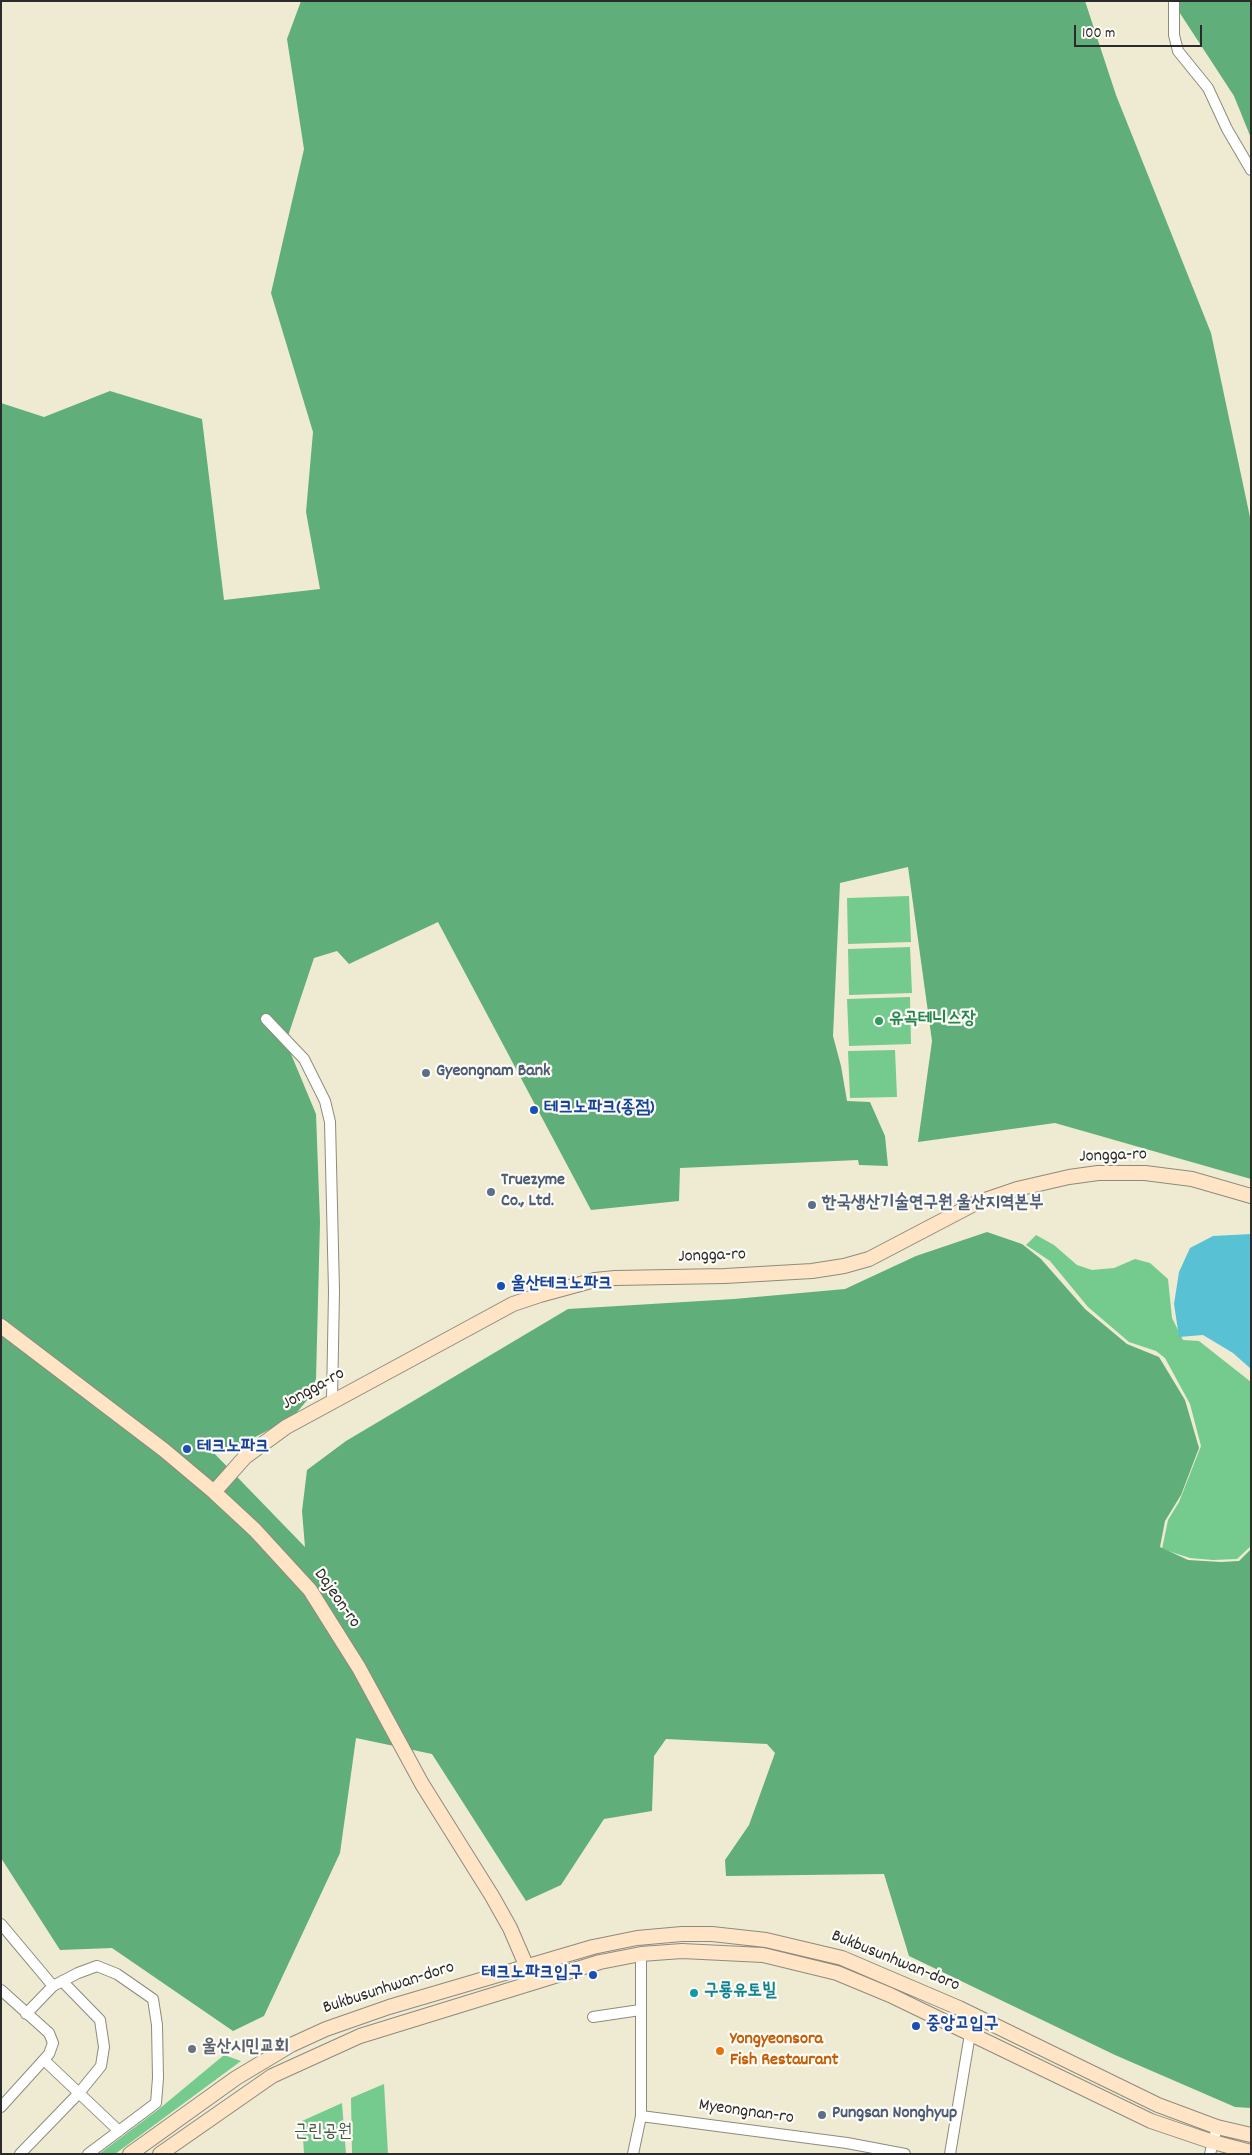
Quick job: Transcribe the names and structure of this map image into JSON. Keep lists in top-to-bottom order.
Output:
{
  "streets": {
    "main road": ["Jongga-ro", "Dajeon-ro", "Bukbusunhwan-doro"],
    "street": ["Myeongnan-ro"]
  },
  "crossings": [
    ["Jongga-ro", "Dajeon-ro"],
    ["Dajeon-ro", "Bukbusunhwan-doro"]
  ],
  "parks": ["근린공원"],
  "places": [
    "유곡테니스장",
    "Gyeongnam Bank",
    "테크노파크(종점)",
    "Truezyme Co., Ltd.",
    "한국생산기술연구원 울산지역본부",
    "울산테크노파크",
    "테크노파크",
    "테크노파크입구",
    "구룡유토빌",
    "중앙고입구",
    "울산시민교회",
    "Yongyeonsora Fish Restaurant",
    "Pungsan Nonghyup"
  ],
  "scale_bar": "100 m"
}
